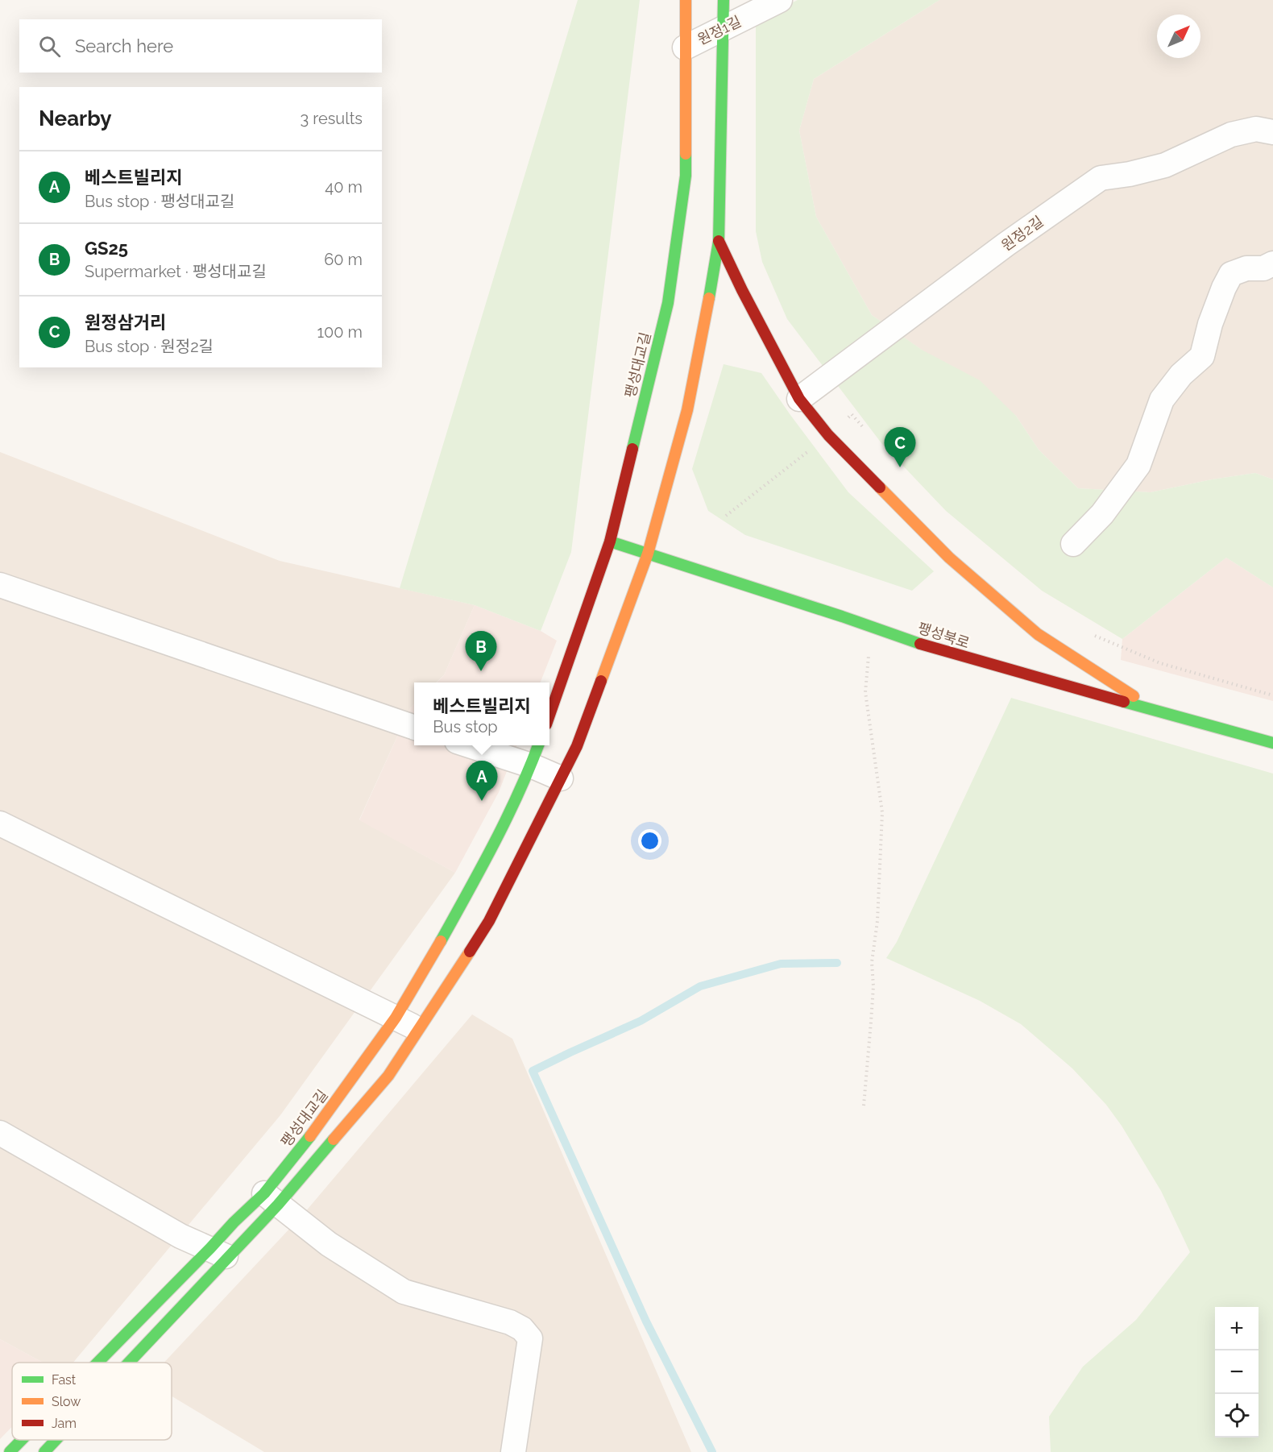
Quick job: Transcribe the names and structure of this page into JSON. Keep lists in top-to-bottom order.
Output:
{
  "streets": {
    "main road": ["팽성대교길", "팽성북로"],
    "street": ["원정1길", "원정2길"]
  },
  "crossings": [
    ["원정1길", "팽성대교길"],
    ["팽성대교길", "팽성북로"]
  ],
  "legend": ["Fast", "Slow", "Jam"],
  "north": "top right",
  "page": {
    "search": "Search here",
    "heading": ["Nearby", "3 results"],
    "list": [
      {
        "mark": "A",
        "name": "베스트빌리지",
        "note": "Bus stop · 팽성대교길",
        "value": "40 m"
      },
      {
        "mark": "B",
        "name": "GS25",
        "note": "Supermarket · 팽성대교길",
        "value": "60 m"
      },
      {
        "mark": "C",
        "name": "원정삼거리",
        "note": "Bus stop · 원정2길",
        "value": "100 m"
      }
    ],
    "pins": ["C", "B", "A"],
    "popup": ["베스트빌리지", "Bus stop"],
    "map_buttons": ["+", "−"]
  }
}
